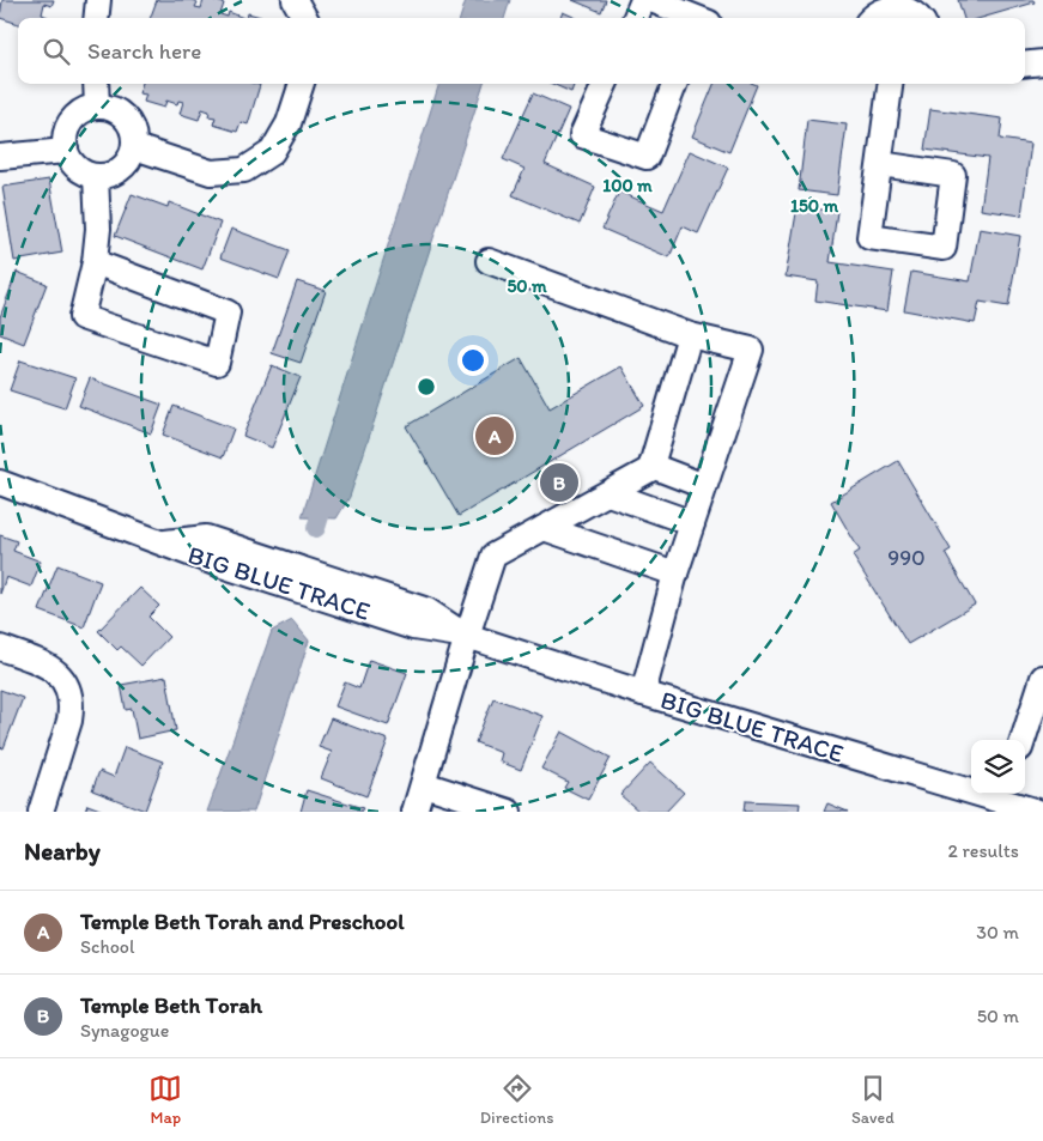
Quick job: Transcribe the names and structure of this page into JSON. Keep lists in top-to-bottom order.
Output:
{
  "streets": {
    "street": ["BIG BLUE TRACE"]
  },
  "house_numbers": ["990"],
  "page": {
    "search": "Search here",
    "pins": ["A", "B"],
    "heading": ["Nearby", "2 results"],
    "list": [
      {
        "mark": "A",
        "name": "Temple Beth Torah and Preschool",
        "note": "School",
        "value": "30 m"
      },
      {
        "mark": "B",
        "name": "Temple Beth Torah",
        "note": "Synagogue",
        "value": "50 m"
      }
    ],
    "nav": ["Map", "Directions", "Saved"]
  },
  "rings": ["100 m", "150 m", "50 m"]
}
